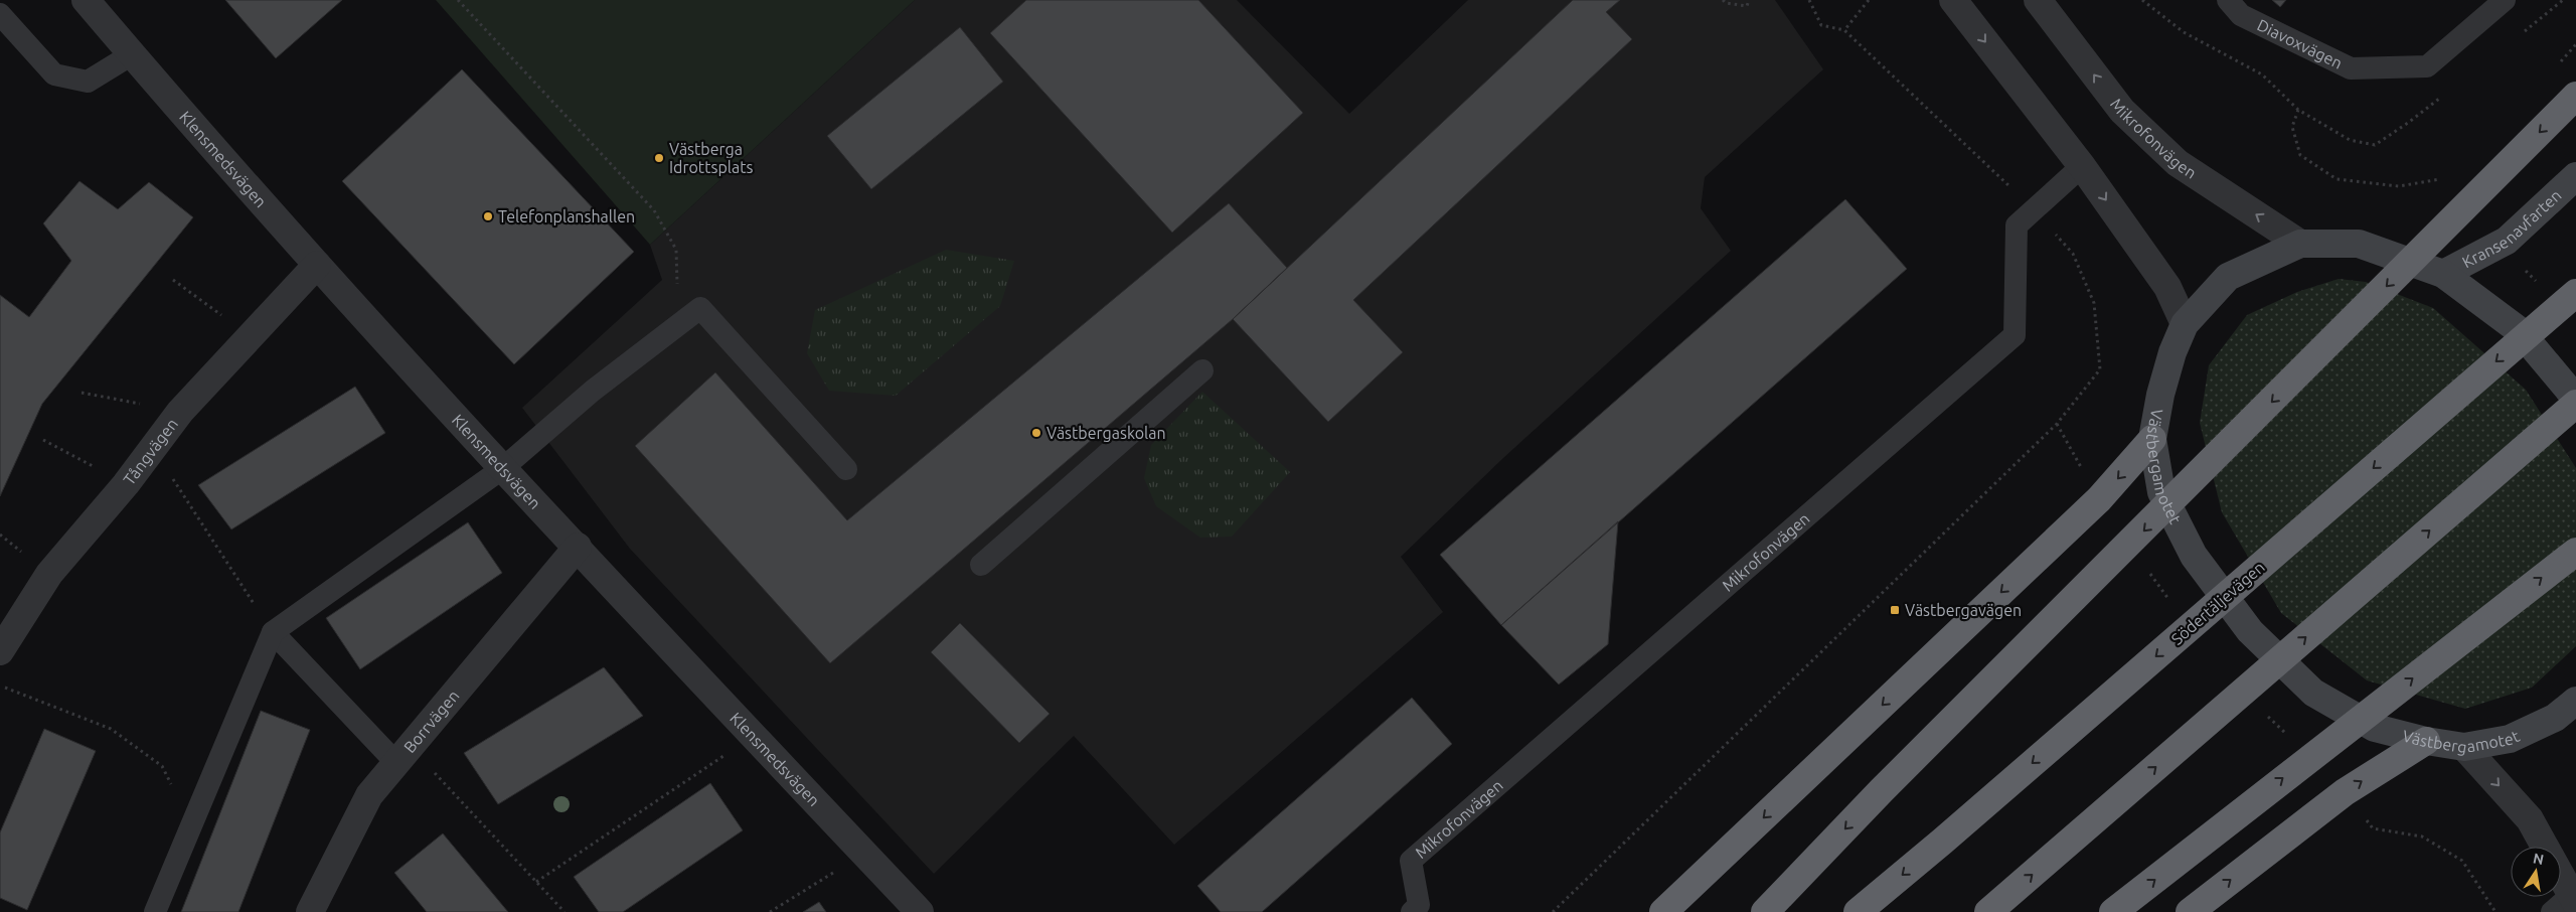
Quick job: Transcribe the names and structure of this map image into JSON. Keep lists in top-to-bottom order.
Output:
{
  "streets": {
    "highway": ["Södertäljevägen"],
    "main road": ["Kransenavfarten", "Västbergamotet"],
    "street": [
      "Mikrofonvägen",
      "Klensmedsvägen",
      "Tångvägen",
      "Borrvägen"
    ],
    "lane": ["Diavoxvägen"]
  },
  "crossings": [
    ["Mikrofonvägen", "Västbergamotet"],
    ["Klensmedsvägen", "Tångvägen"],
    ["Klensmedsvägen", "Borrvägen"],
    ["Kransenavfarten", "Västbergamotet"]
  ],
  "places": {
    "other": ["Västberga Idrottsplats", "Telefonplanshallen", "Västbergaskolan"],
    "transit": ["Västbergavägen"]
  },
  "north": "top"
}
